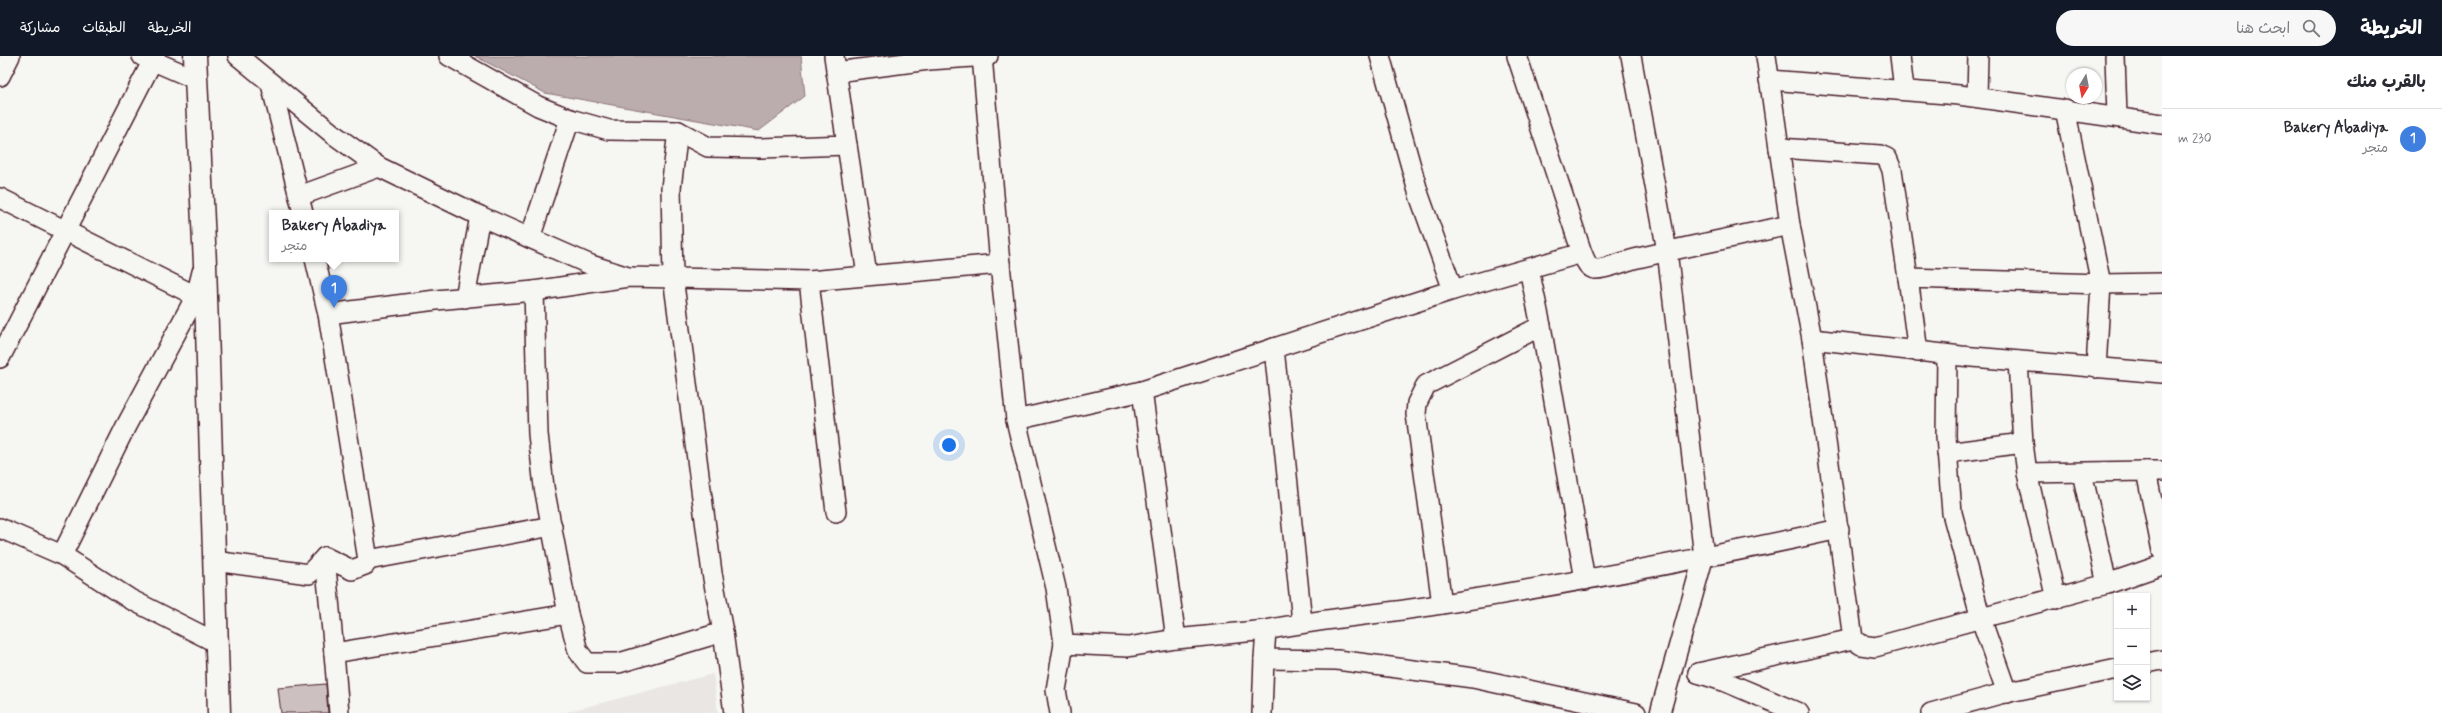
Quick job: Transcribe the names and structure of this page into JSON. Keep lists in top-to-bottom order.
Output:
{
  "north": "bottom",
  "page": {
    "header": "الخريطة",
    "search": "ابحث هنا",
    "nav": ["الخريطة", "الطبقات", "مشاركة"],
    "heading": "بالقرب منك",
    "list": [
      {
        "mark": "1",
        "name": "Bakery Abadiya",
        "note": "متجر",
        "value": "230 m"
      }
    ],
    "popup": ["Bakery Abadiya", "متجر"],
    "pins": "1",
    "map_buttons": ["+", "−"]
  }
}
